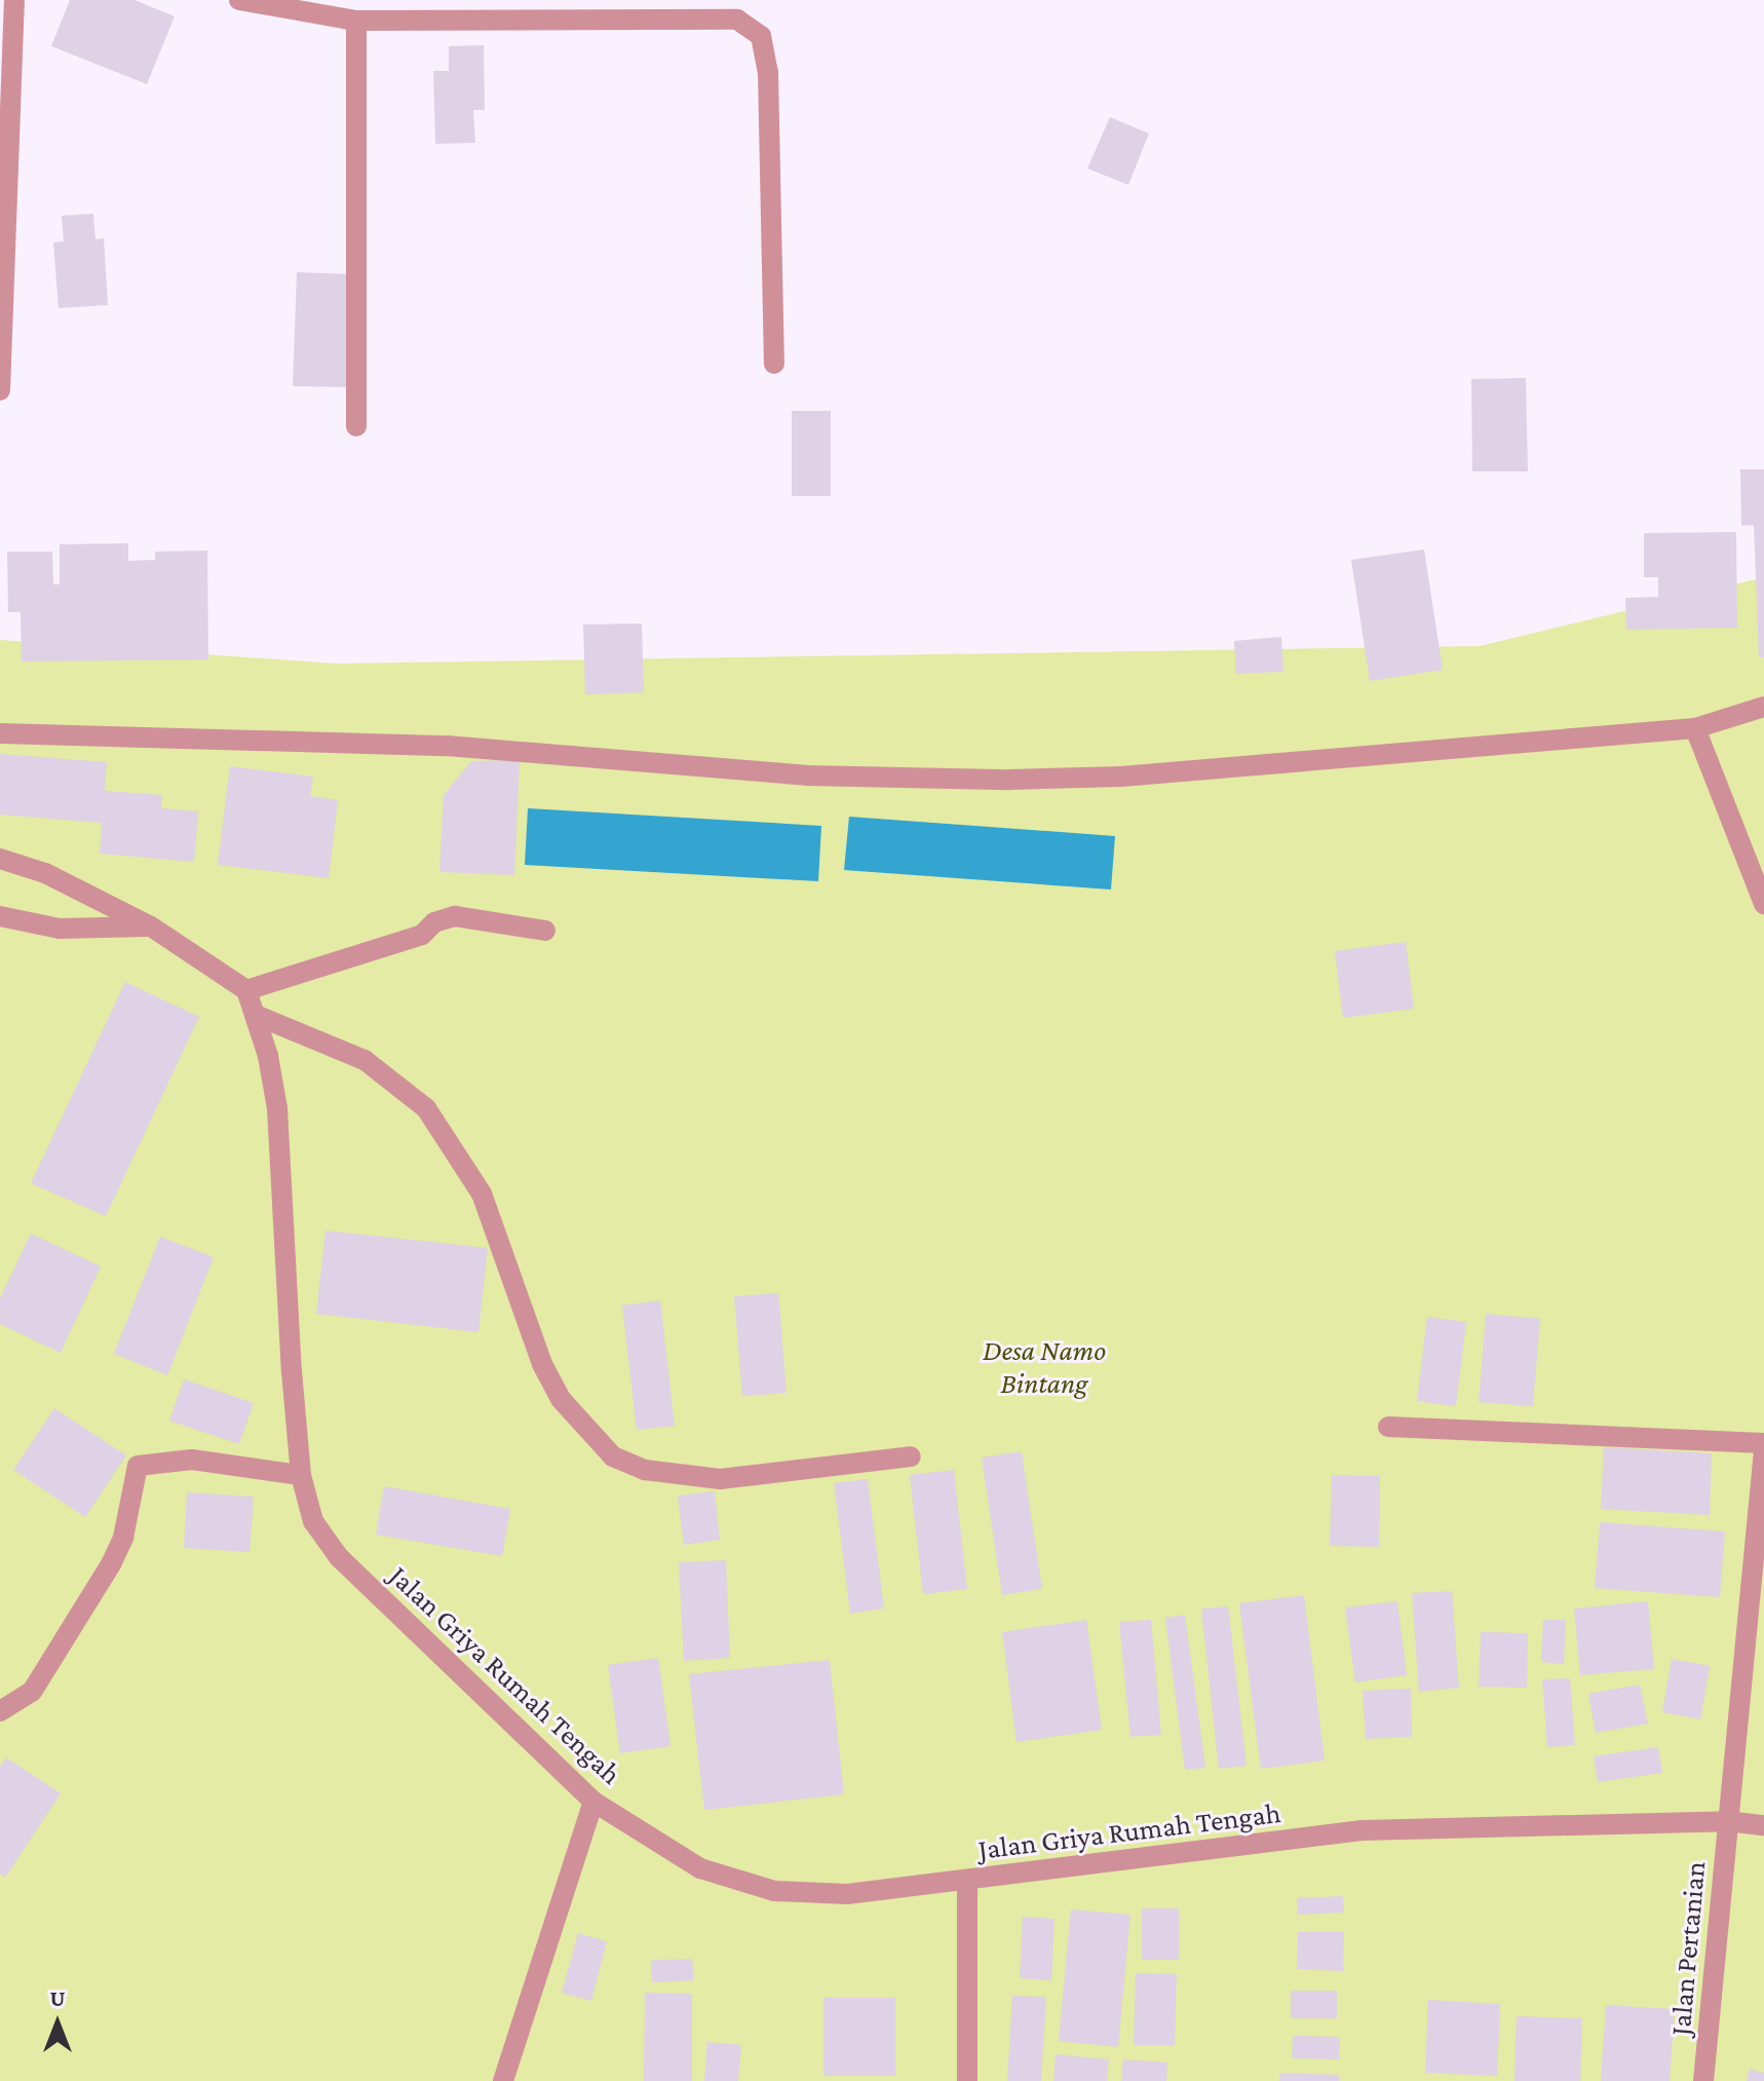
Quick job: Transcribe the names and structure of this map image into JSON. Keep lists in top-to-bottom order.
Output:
{
  "streets": {
    "street": ["Jalan Griya Rumah Tengah", "Jalan Pertanian"]
  },
  "crossings": [
    ["Jalan Griya Rumah Tengah", "Jalan Pertanian"]
  ],
  "parks": ["Desa Namo Bintang"],
  "north": "top"
}
